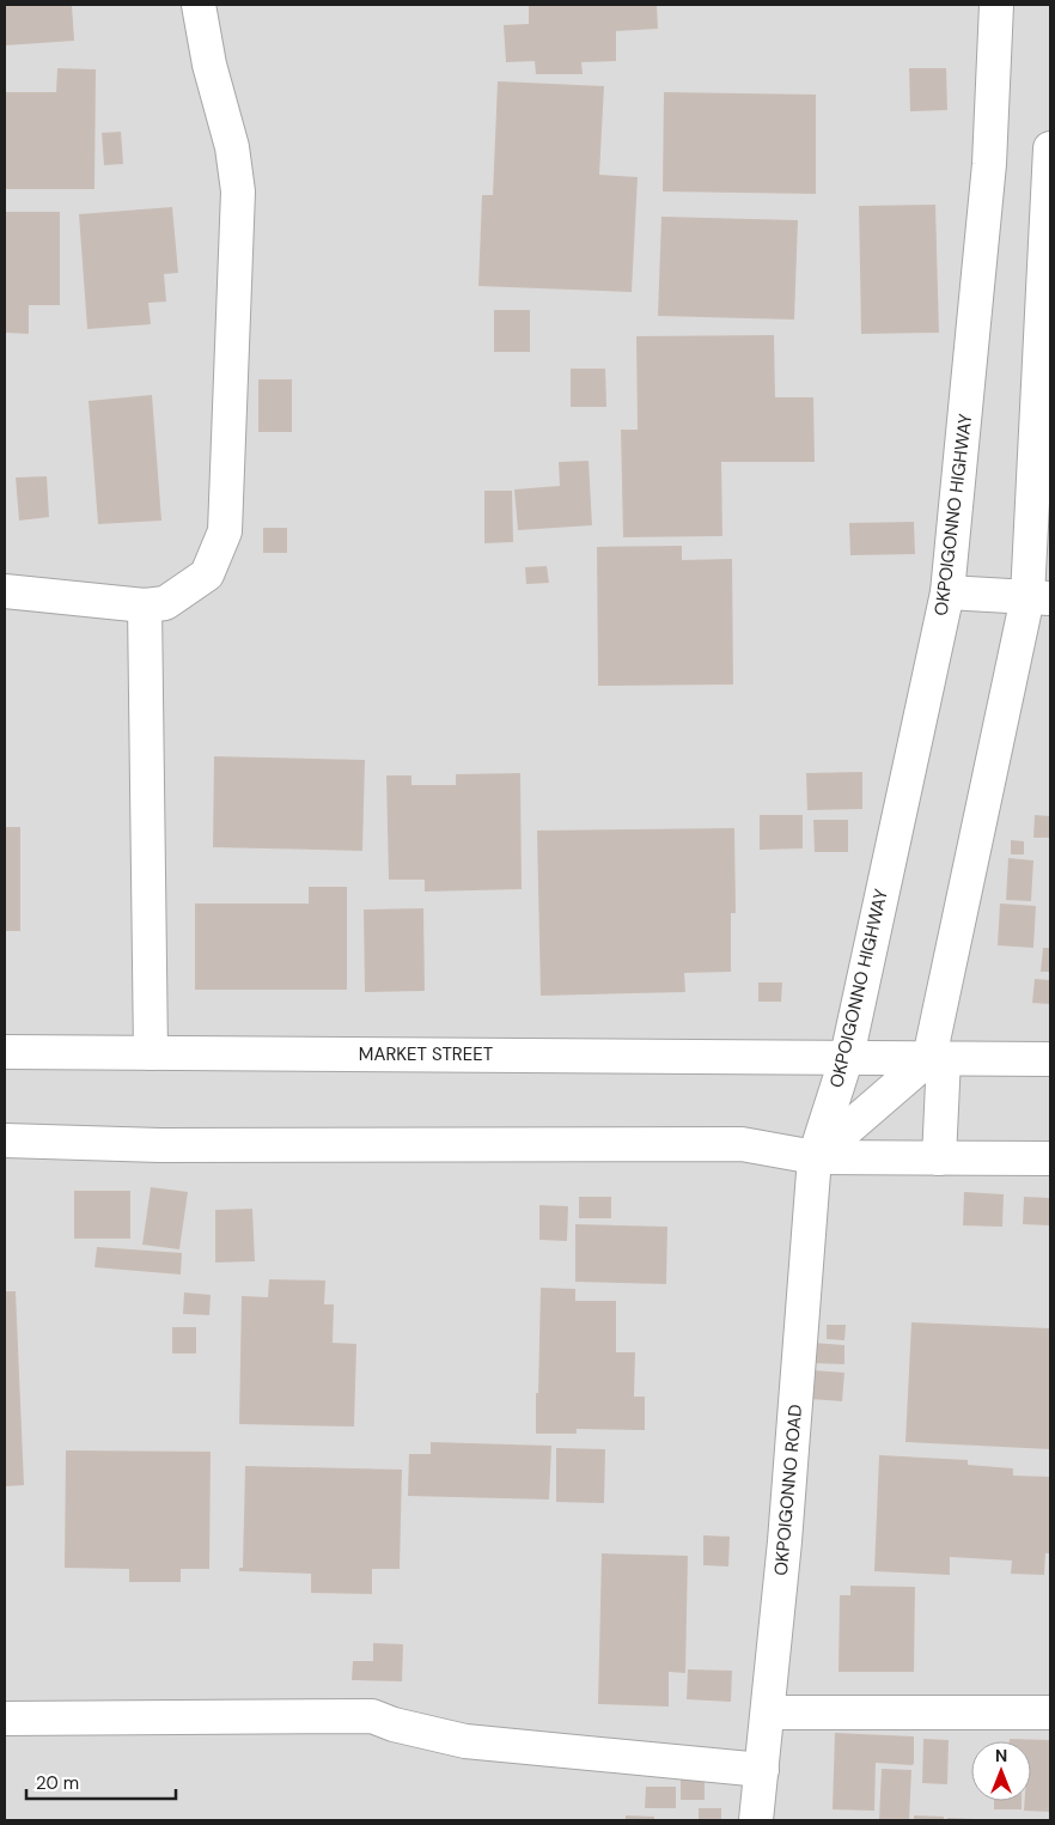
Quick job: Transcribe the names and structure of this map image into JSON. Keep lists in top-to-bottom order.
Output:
{
  "streets": {
    "street": ["OKPOIGONNO HIGHWAY", "MARKET STREET", "OKPOIGONNO ROAD"]
  },
  "crossings": [
    ["OKPOIGONNO HIGHWAY", "MARKET STREET"],
    ["OKPOIGONNO HIGHWAY", "OKPOIGONNO ROAD"]
  ],
  "scale_bar": "20 m",
  "north": "top"
}
